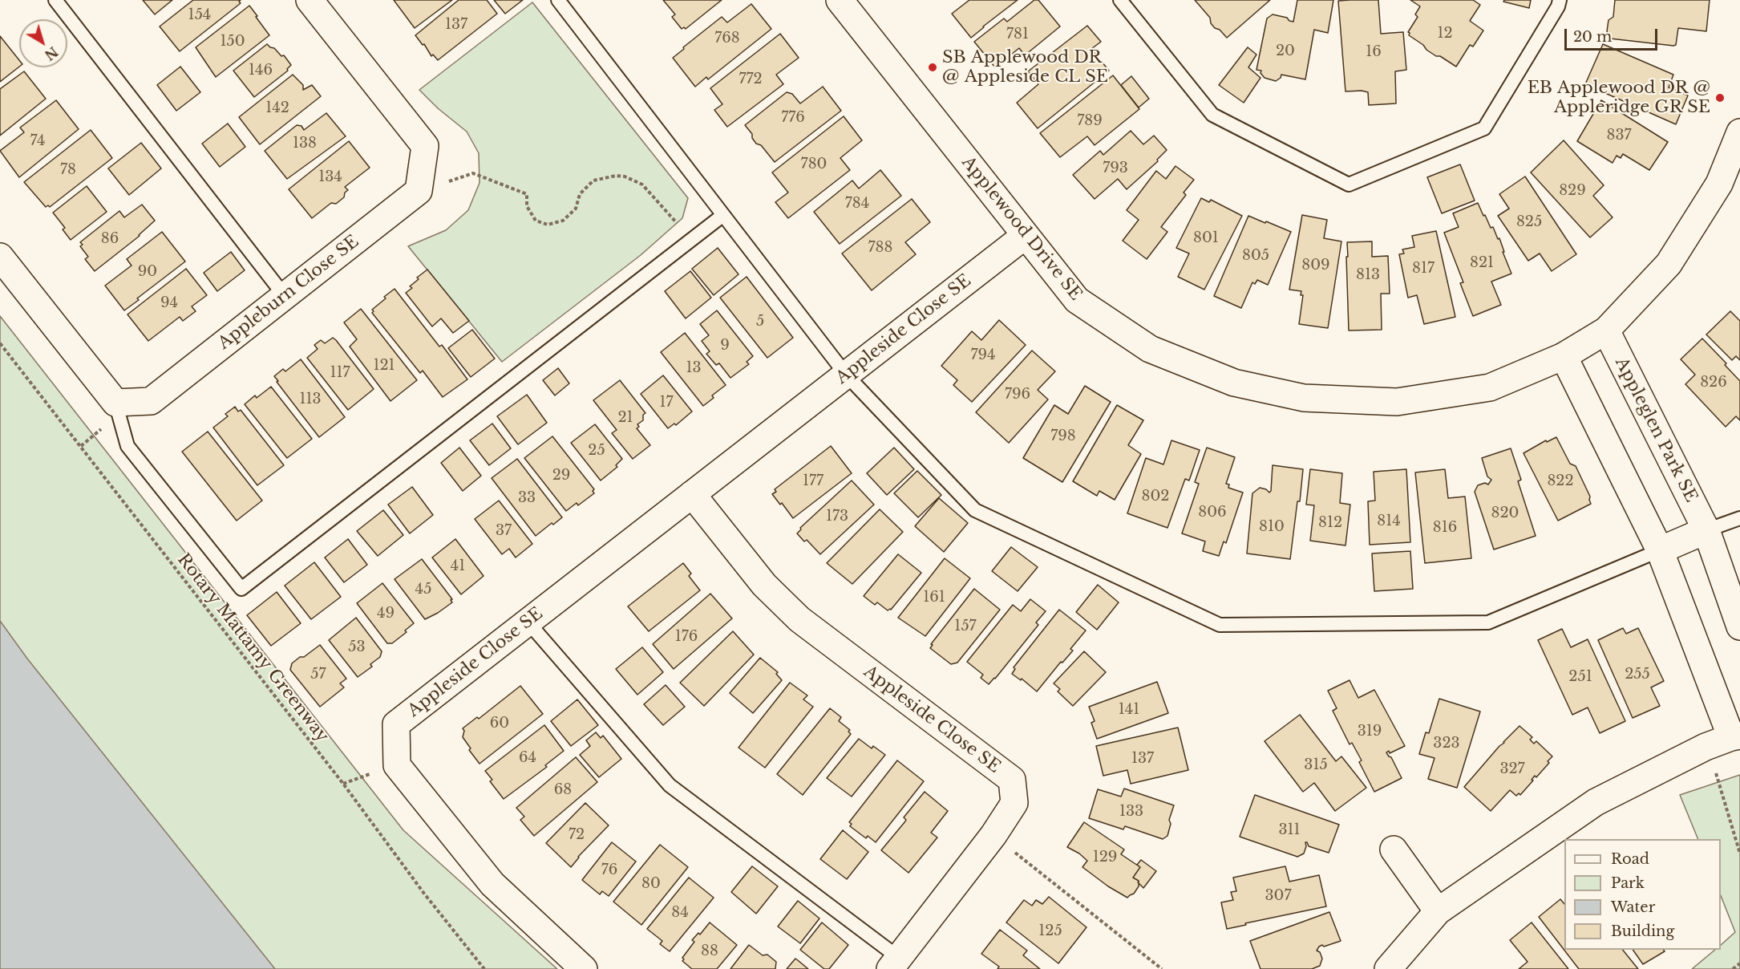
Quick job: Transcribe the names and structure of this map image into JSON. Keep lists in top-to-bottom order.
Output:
{
  "streets": {
    "street": [
      "Applewood Drive SE",
      "Appleburn Close SE",
      "Appleside Close SE",
      "Appleglen Park SE"
    ],
    "path": ["Rotary Mattamy Greenway"]
  },
  "crossings": [
    ["Applewood Drive SE", "Appleside Close SE"],
    ["Applewood Drive SE", "Appleglen Park SE"]
  ],
  "places": ["SB Applewood DR @ Appleside CL SE", "EB Applewood DR @ Appleridge GR SE"],
  "house_numbers": [
    "154",
    "137",
    "12",
    "781",
    "768",
    "150",
    "20",
    "16",
    "146",
    "772",
    "142",
    "776",
    "789",
    "837",
    "74",
    "138",
    "780",
    "793",
    "78",
    "134",
    "829",
    "784",
    "825",
    "801",
    "86",
    "788",
    "805",
    "821",
    "809",
    "817",
    "90",
    "813",
    "94",
    "5",
    "9",
    "794",
    "121",
    "13",
    "117",
    "826",
    "796",
    "113",
    "17",
    "21",
    "798",
    "25",
    "29",
    "177",
    "822",
    "802",
    "33",
    "806",
    "820",
    "173",
    "814",
    "812",
    "810",
    "816",
    "37",
    "41",
    "45",
    "161",
    "49",
    "157",
    "176",
    "53",
    "57",
    "255",
    "251",
    "141",
    "60",
    "319",
    "323",
    "64",
    "137",
    "315",
    "327",
    "68",
    "133",
    "311",
    "72",
    "129",
    "76",
    "80",
    "307",
    "84",
    "125",
    "88"
  ],
  "legend": [
    "Road",
    "Park",
    "Water",
    "Building"
  ],
  "scale_bar": "20 m",
  "north": "bottom right"
}
